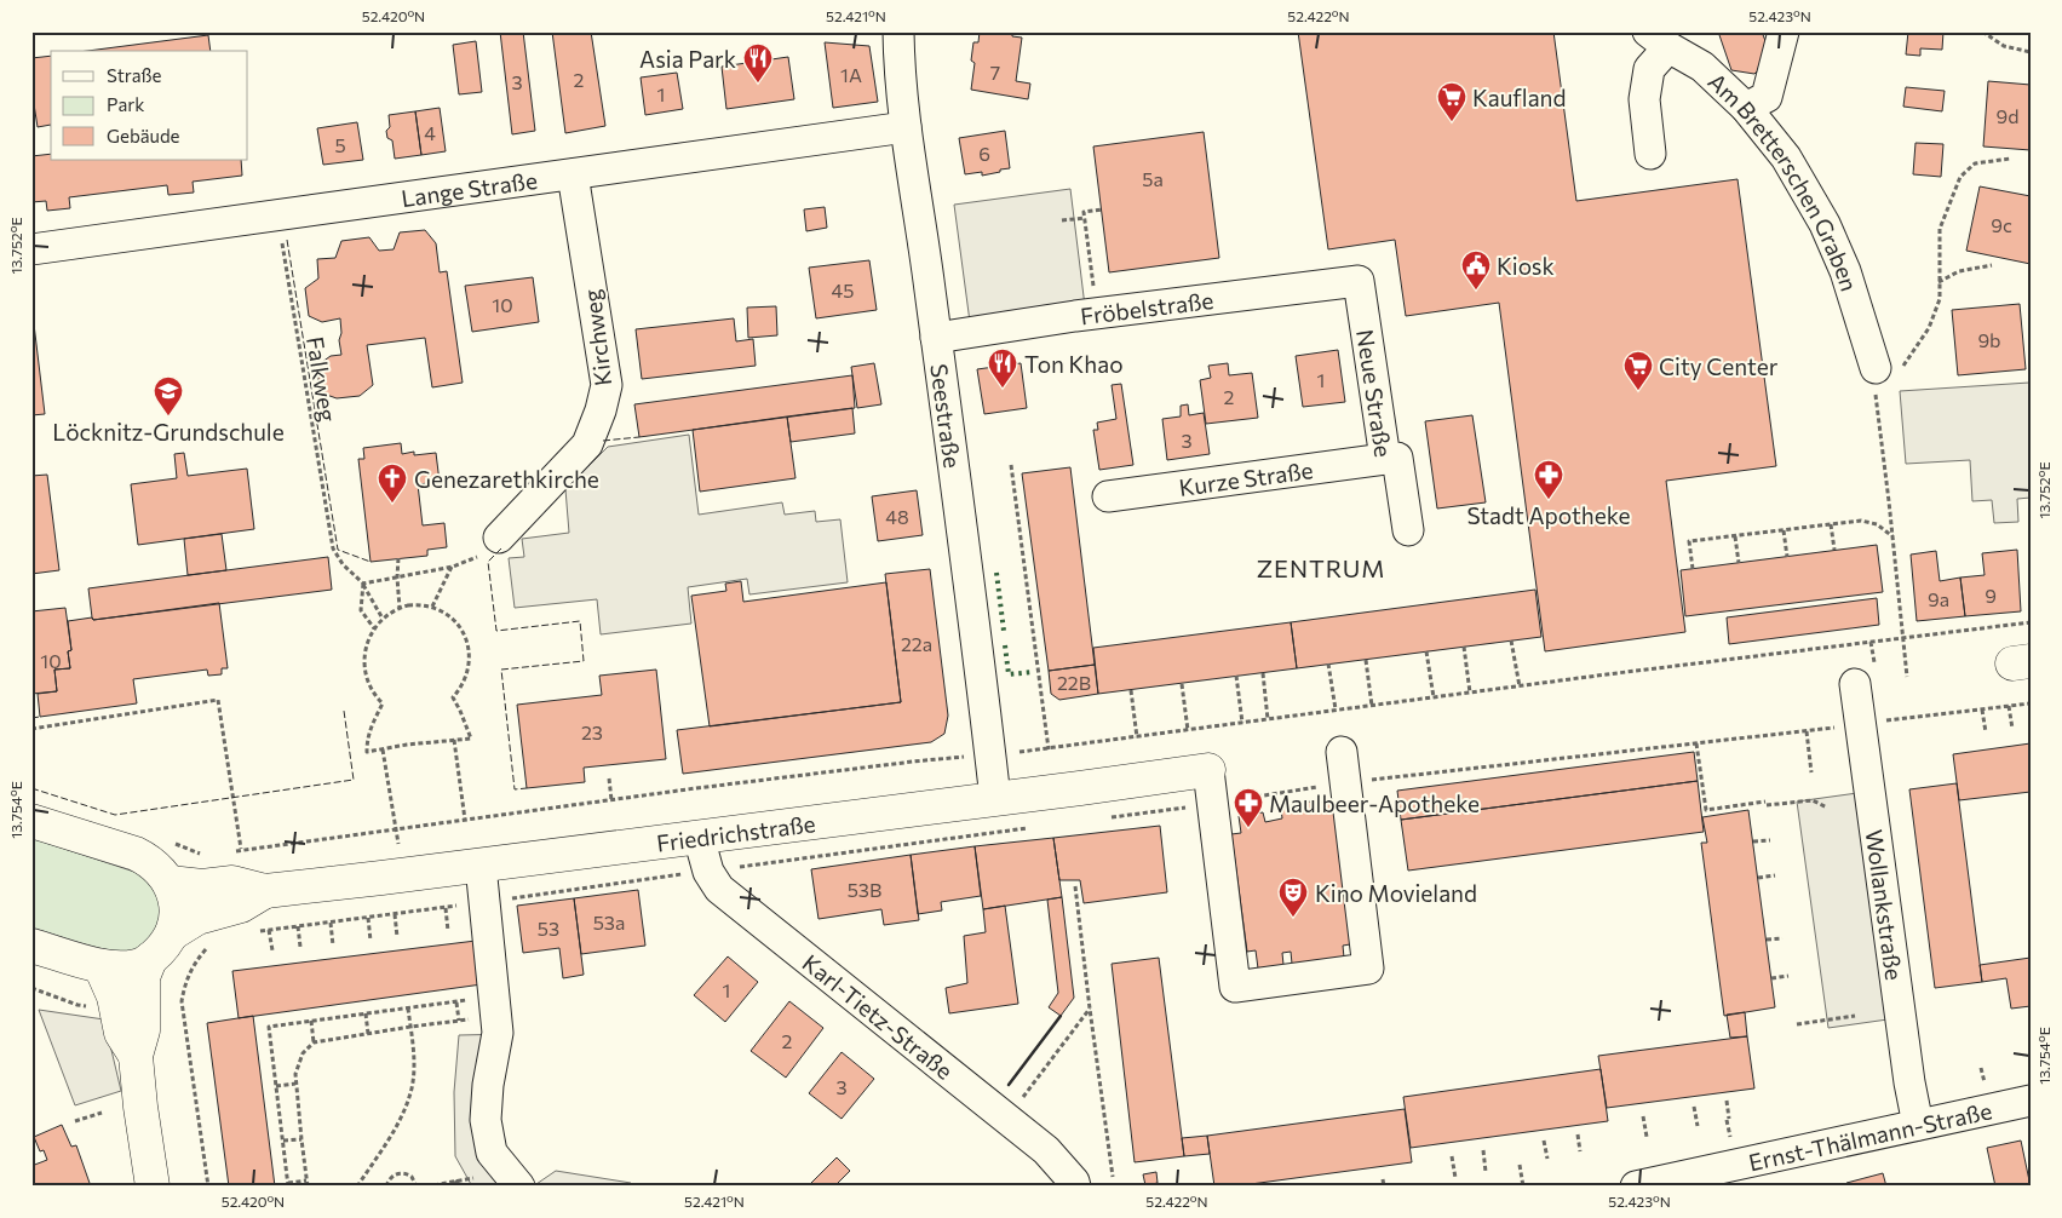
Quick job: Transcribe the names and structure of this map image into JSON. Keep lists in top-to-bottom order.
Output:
{
  "streets": {
    "main road": ["Friedrichstraße"],
    "street": [
      "Am Bretterschen Graben",
      "Lange Straße",
      "Fröbelstraße",
      "Kirchweg",
      "Neue Straße",
      "Seestraße",
      "Kurze Straße",
      "Wollankstraße",
      "Karl-Tietz-Straße",
      "Ernst-Thälmann-Straße"
    ],
    "path": ["Falkweg"]
  },
  "crossings": [
    ["Lange Straße", "Kirchweg"],
    ["Lange Straße", "Falkweg"],
    ["Lange Straße", "Seestraße"],
    ["Fröbelstraße", "Neue Straße"],
    ["Fröbelstraße", "Seestraße"],
    ["Neue Straße", "Kurze Straße"],
    ["Seestraße", "Friedrichstraße"],
    ["Friedrichstraße", "Karl-Tietz-Straße"],
    ["Wollankstraße", "Ernst-Thälmann-Straße"]
  ],
  "districts": ["ZENTRUM"],
  "places": {
    "restaurant": ["Asia Park", "Ton Khao"],
    "supermarket": ["Kaufland", "City Center"],
    "public building": ["Kiosk"],
    "school or university": ["Löcknitz-Grundschule"],
    "pharmacy": ["Stadt Apotheke", "Maulbeer-Apotheke"],
    "church": ["Genezarethkirche"],
    "theatre": ["Kino Movieland"]
  },
  "house_numbers": [
    "7",
    "1A",
    "2",
    "3",
    "1",
    "9d",
    "4",
    "5",
    "6",
    "5a",
    "9c",
    "45",
    "10",
    "9b",
    "1",
    "2",
    "3",
    "48",
    "9",
    "9a",
    "22a",
    "10",
    "22B",
    "23",
    "53B",
    "53a",
    "53",
    "1",
    "2",
    "3"
  ],
  "legend": ["Straße", "Park", "Gebäude"],
  "coordinates": [
    "52.420°N",
    "52.421°N",
    "52.422°N",
    "52.423°N",
    "13.752°E",
    "13.754°E"
  ]
}
